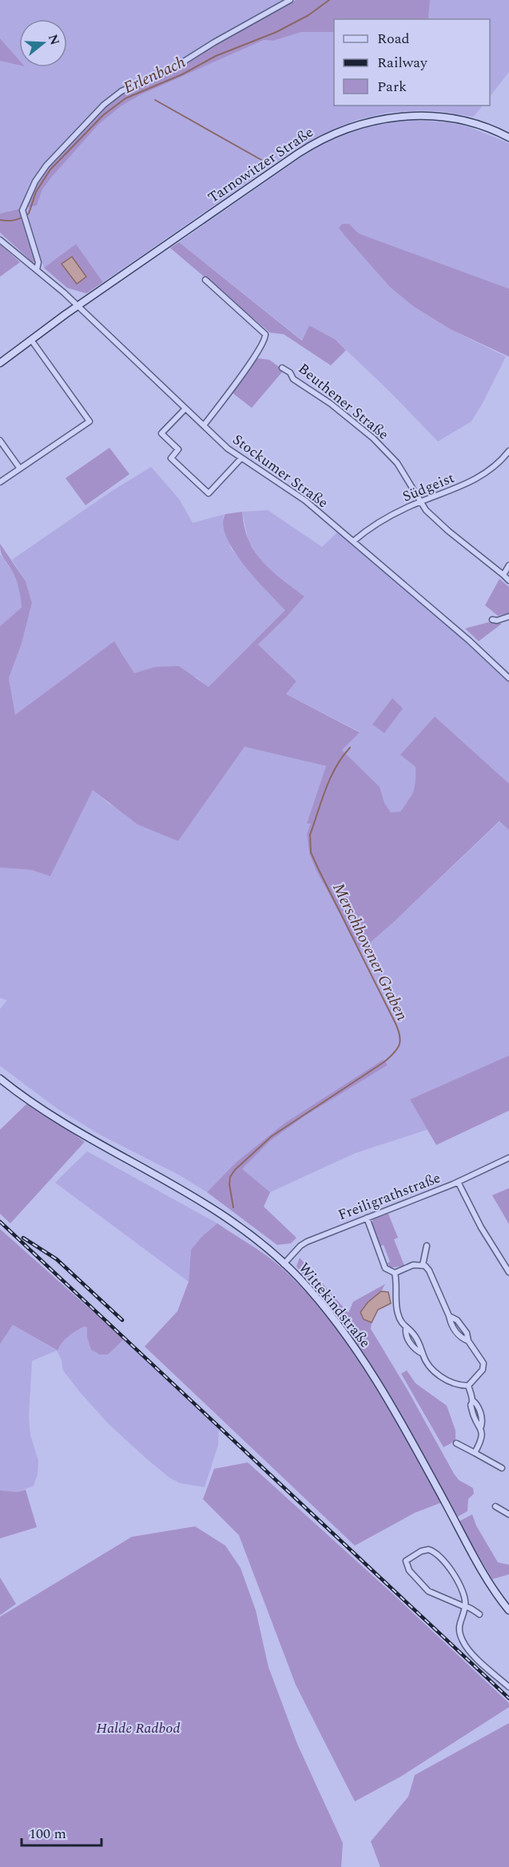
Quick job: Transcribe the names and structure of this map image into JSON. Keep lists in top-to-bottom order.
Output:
{
  "streets": {
    "main road": ["Tarnowitzer Straße", "Wittekindstraße"],
    "street": [
      "Beuthener Straße",
      "Stockumer Straße",
      "Südgeist",
      "Freiligrathstraße"
    ]
  },
  "crossings": [
    ["Tarnowitzer Straße", "Stockumer Straße"],
    ["Beuthener Straße", "Südgeist"],
    ["Stockumer Straße", "Südgeist"],
    ["Freiligrathstraße", "Wittekindstraße"]
  ],
  "water": ["Erlenbach", "Merschhovener Graben"],
  "parks": ["Halde Radbod"],
  "legend": ["Road", "Railway", "Park"],
  "scale_bar": "100 m",
  "north": "right"
}
